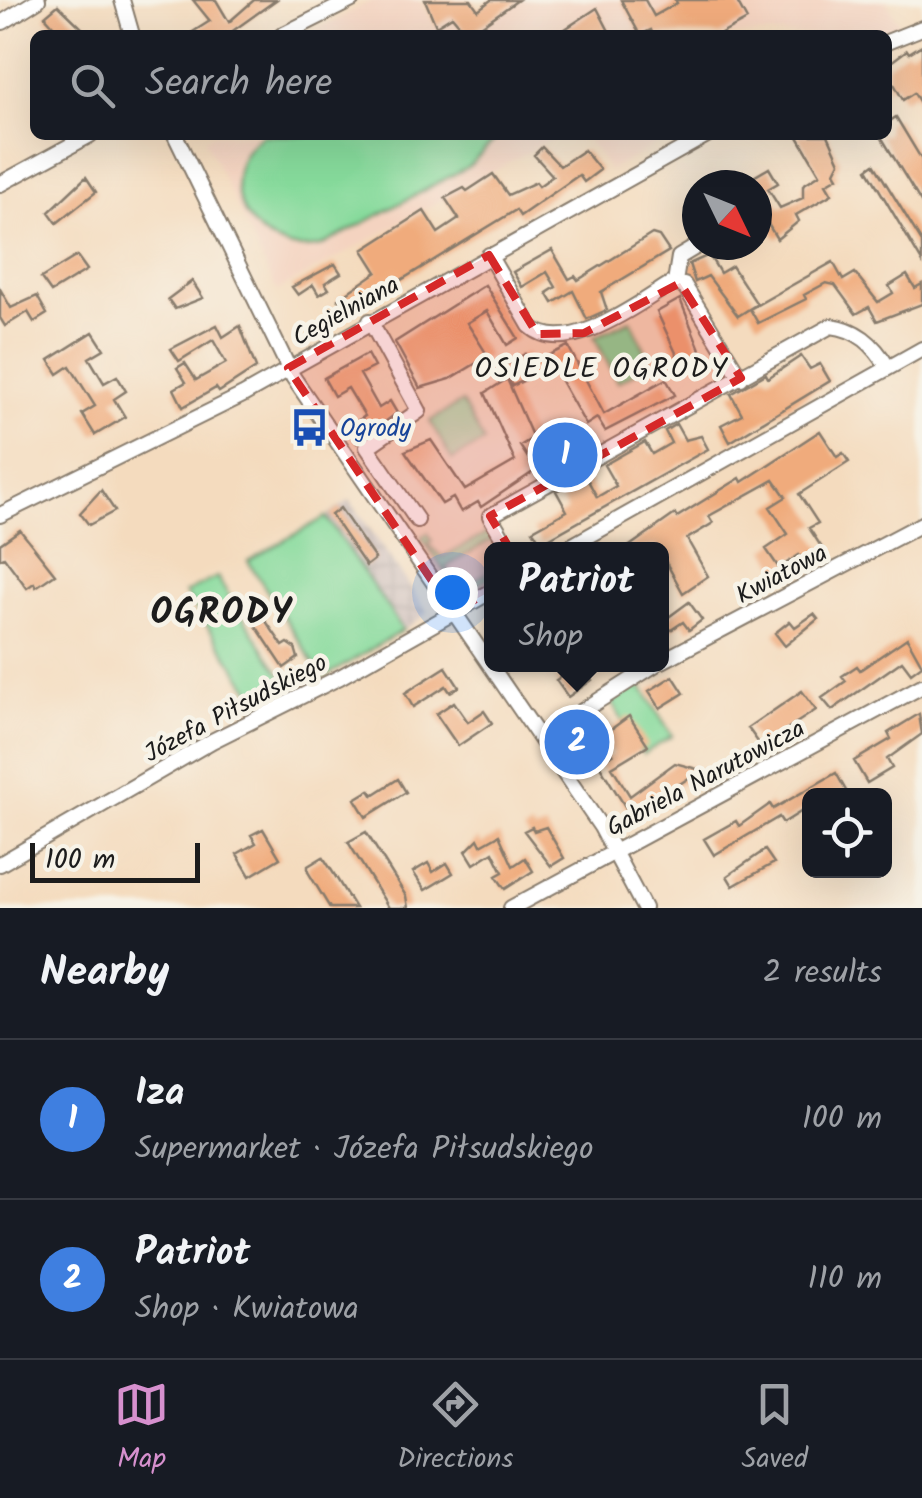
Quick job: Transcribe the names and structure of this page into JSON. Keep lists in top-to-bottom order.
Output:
{
  "streets": {
    "street": [
      "Cegielniana",
      "Kwiatowa",
      "Józefa Piłsudskiego",
      "Gabriela Narutowicza"
    ]
  },
  "districts": ["OSIEDLE OGRODY", "OGRODY"],
  "places": {
    "bus stop": ["Ogrody"]
  },
  "scale_bar": "100 m",
  "north": "bottom right",
  "page": {
    "search": "Search here",
    "pins": ["1", "2"],
    "popup": ["Patriot", "Shop"],
    "scale": "100 m",
    "heading": ["Nearby", "2 results"],
    "list": [
      {
        "mark": "1",
        "name": "Iza",
        "note": "Supermarket · Józefa Piłsudskiego",
        "value": "100 m"
      },
      {
        "mark": "2",
        "name": "Patriot",
        "note": "Shop · Kwiatowa",
        "value": "110 m"
      }
    ],
    "nav": ["Map", "Directions", "Saved"]
  }
}
